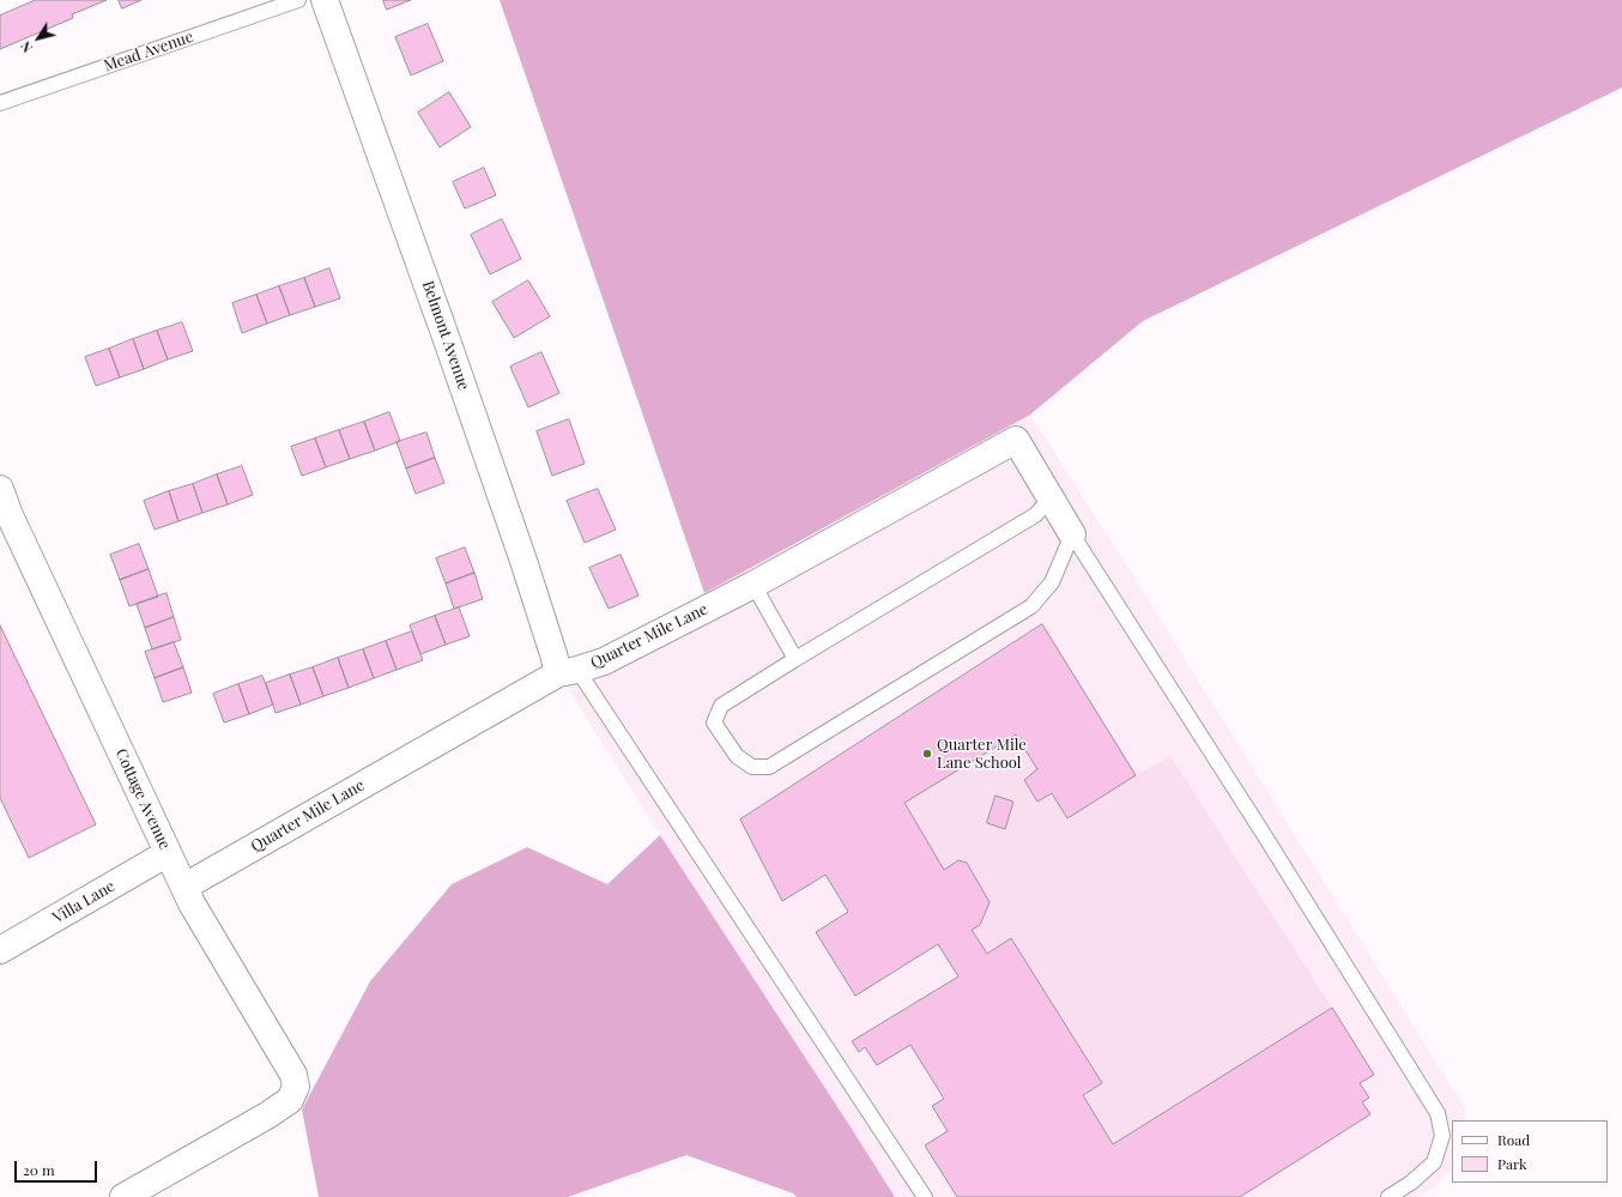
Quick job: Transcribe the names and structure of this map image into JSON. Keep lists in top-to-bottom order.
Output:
{
  "streets": {
    "street": [
      "Belmont Avenue",
      "Quarter Mile Lane",
      "Cottage Avenue",
      "Villa Lane"
    ],
    "lane": ["Mead Avenue"]
  },
  "crossings": [
    ["Belmont Avenue", "Quarter Mile Lane"],
    ["Quarter Mile Lane", "Cottage Avenue"],
    ["Cottage Avenue", "Villa Lane"]
  ],
  "places": ["Quarter Mile Lane School"],
  "legend": ["Road", "Park"],
  "scale_bar": "20 m",
  "north": "bottom left"
}
